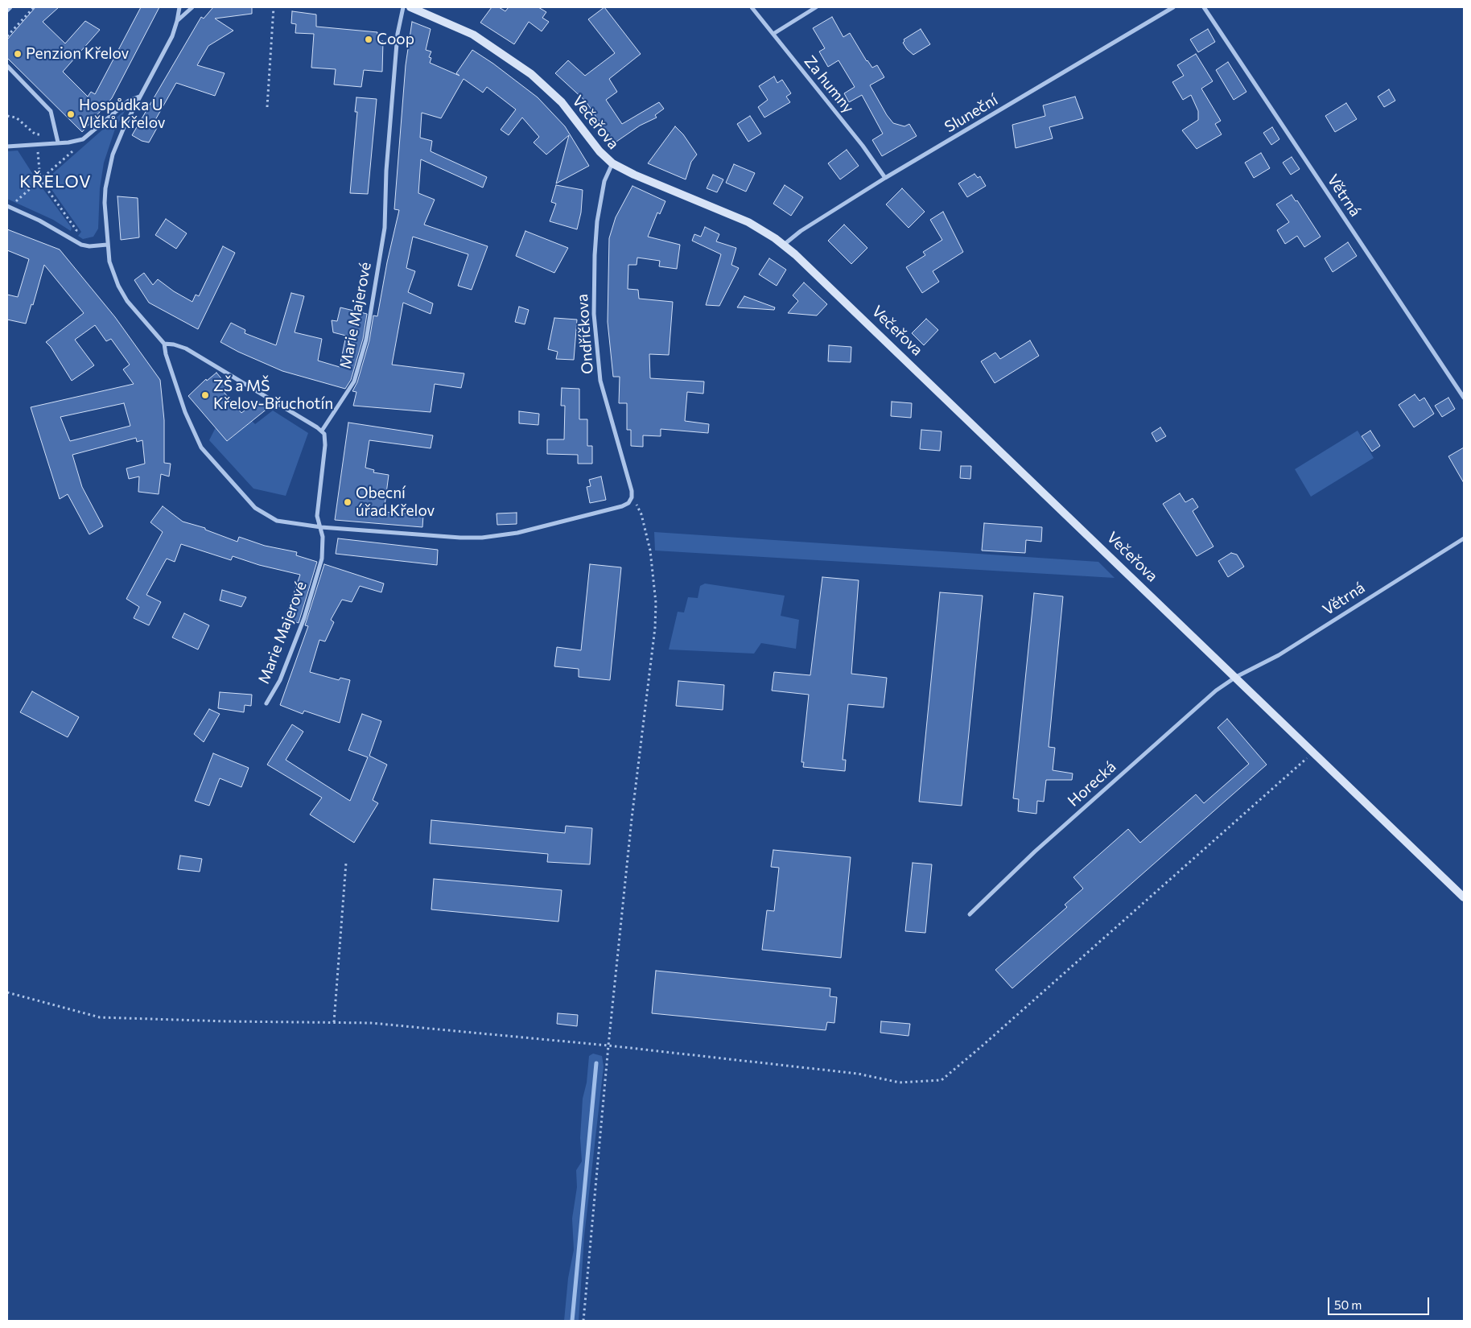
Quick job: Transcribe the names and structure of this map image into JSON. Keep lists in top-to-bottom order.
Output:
{
  "streets": {
    "street": [
      "Za humny",
      "Sluneční",
      "Večeřova",
      "Větrná",
      "Marie Majerové",
      "Ondříčkova",
      "Horecká"
    ]
  },
  "crossings": [
    ["Za humny", "Sluneční"],
    ["Sluneční", "Večeřova"],
    ["Večeřova", "Větrná"],
    ["Večeřova", "Ondříčkova"],
    ["Večeřova", "Horecká"],
    ["Větrná", "Horecká"]
  ],
  "districts": ["KŘELOV"],
  "places": [
    "Coop",
    "Penzion Křelov",
    "Hospůdka U Vlčků Křelov",
    "ZŠ a MŠ Křelov-Břuchotín",
    "Obecní úřad Křelov"
  ],
  "scale_bar": "50 m"
}
